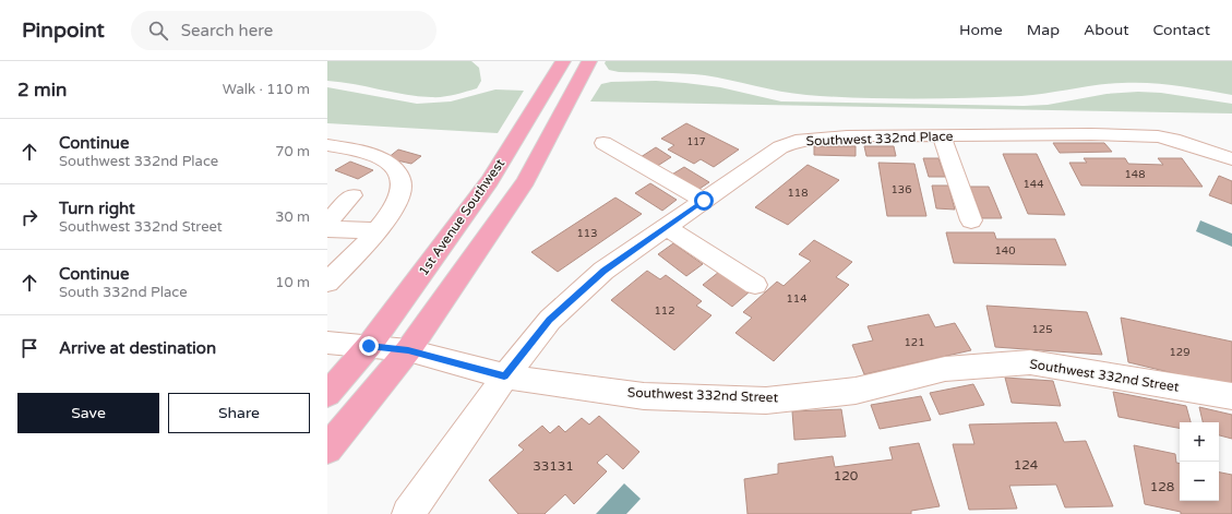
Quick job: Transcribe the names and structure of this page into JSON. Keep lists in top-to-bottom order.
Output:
{
  "streets": {
    "main road": ["1st Avenue Southwest"],
    "street": ["Southwest 332nd Place", "Southwest 332nd Street"]
  },
  "crossings": [
    ["Southwest 332nd Place", "Southwest 332nd Street"],
    ["1st Avenue Southwest", "Southwest 332nd Street"]
  ],
  "house_numbers": [
    "117",
    "148",
    "144",
    "136",
    "118",
    "113",
    "140",
    "114",
    "112",
    "125",
    "121",
    "129",
    "124",
    "33131",
    "120",
    "128"
  ],
  "page": {
    "header": "Pinpoint",
    "search": "Search here",
    "nav": [
      "Home",
      "Map",
      "About",
      "Contact"
    ],
    "heading": ["2 min", "Walk · 110 m"],
    "list": [
      ["Continue", "Southwest 332nd Place", "70 m"],
      ["Turn right", "Southwest 332nd Street", "30 m"],
      ["Continue", "South 332nd Place", "10 m"],
      "Arrive at destination"
    ],
    "buttons": ["Save", "Share"],
    "map_buttons": ["+", "−"]
  }
}
